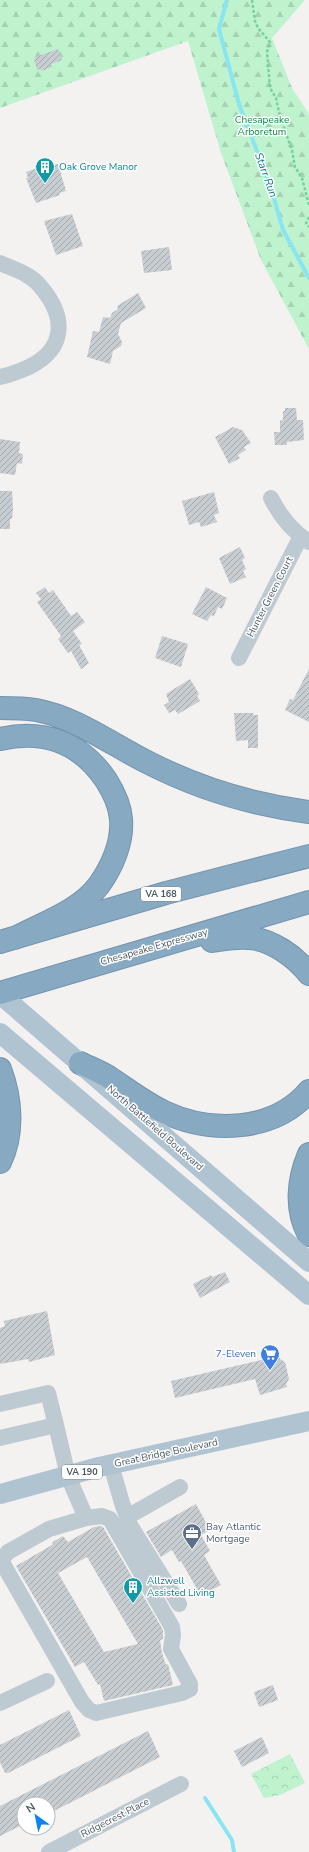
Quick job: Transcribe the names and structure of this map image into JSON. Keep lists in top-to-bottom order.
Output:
{
  "streets": {
    "highway": ["VA 168", "Chesapeake Expressway"],
    "main road": ["North Battlefield Boulevard", "Great Bridge Boulevard", "VA 190"],
    "street": ["Hunter Green Court", "Ridgecrest Place"]
  },
  "crossings": [
    ["Chesapeake Expressway", "North Battlefield Boulevard"]
  ],
  "water": ["Starr Run"],
  "parks": ["Chesapeake Arboretum"],
  "places": {
    "building": ["Oak Grove Manor", "Allzwell Assisted Living"],
    "supermarket": ["7-Eleven"],
    "office": ["Bay Atlantic Mortgage"]
  },
  "north": "top left"
}
